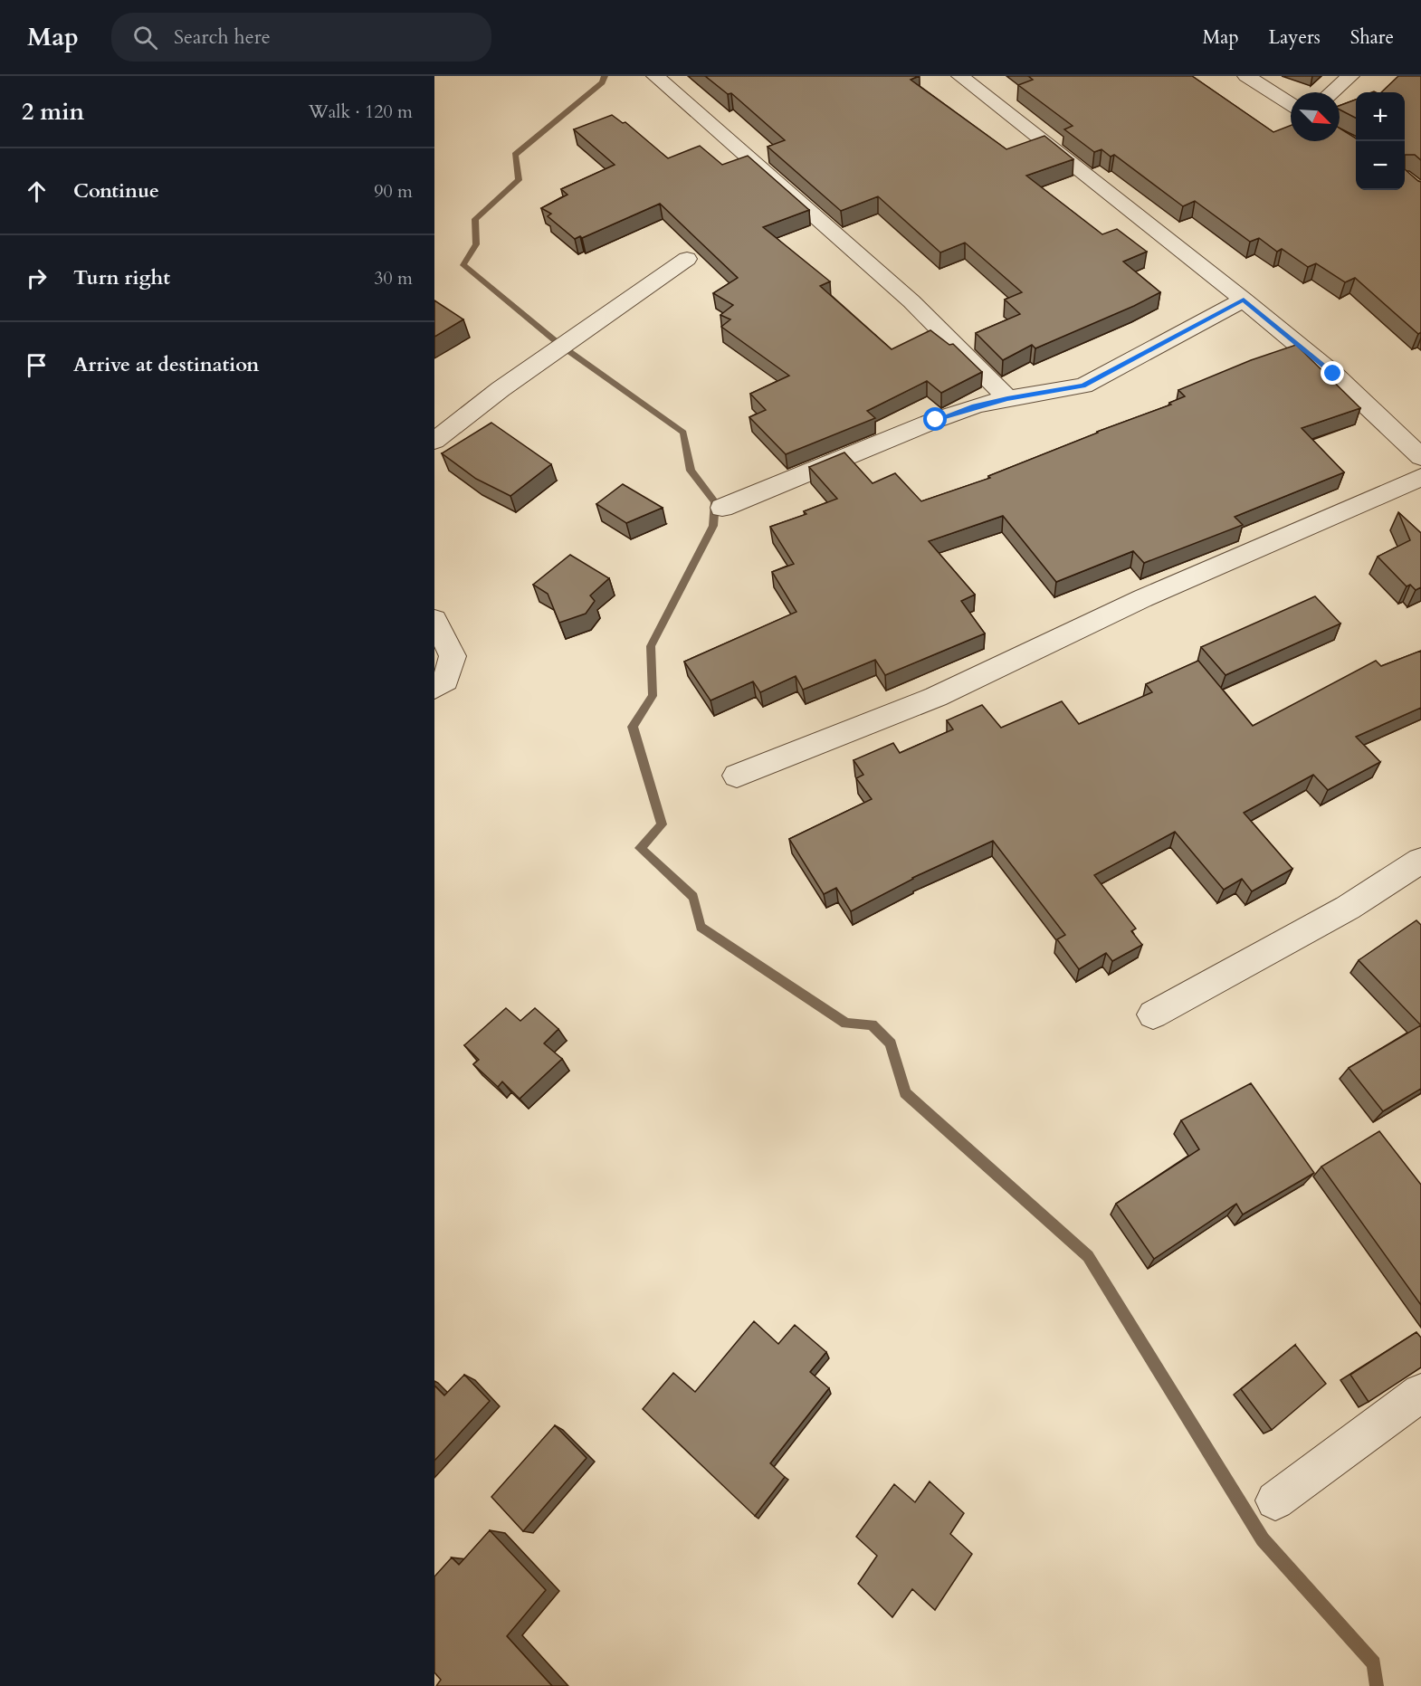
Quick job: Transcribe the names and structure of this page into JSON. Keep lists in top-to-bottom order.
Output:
{
  "north": "bottom right",
  "page": {
    "header": "Map",
    "search": "Search here",
    "nav": ["Map", "Layers", "Share"],
    "heading": ["2 min", "Walk · 120 m"],
    "map_buttons": ["+", "−"],
    "list": [
      ["Continue", "90 m"],
      ["Turn right", "30 m"],
      "Arrive at destination"
    ]
  }
}
